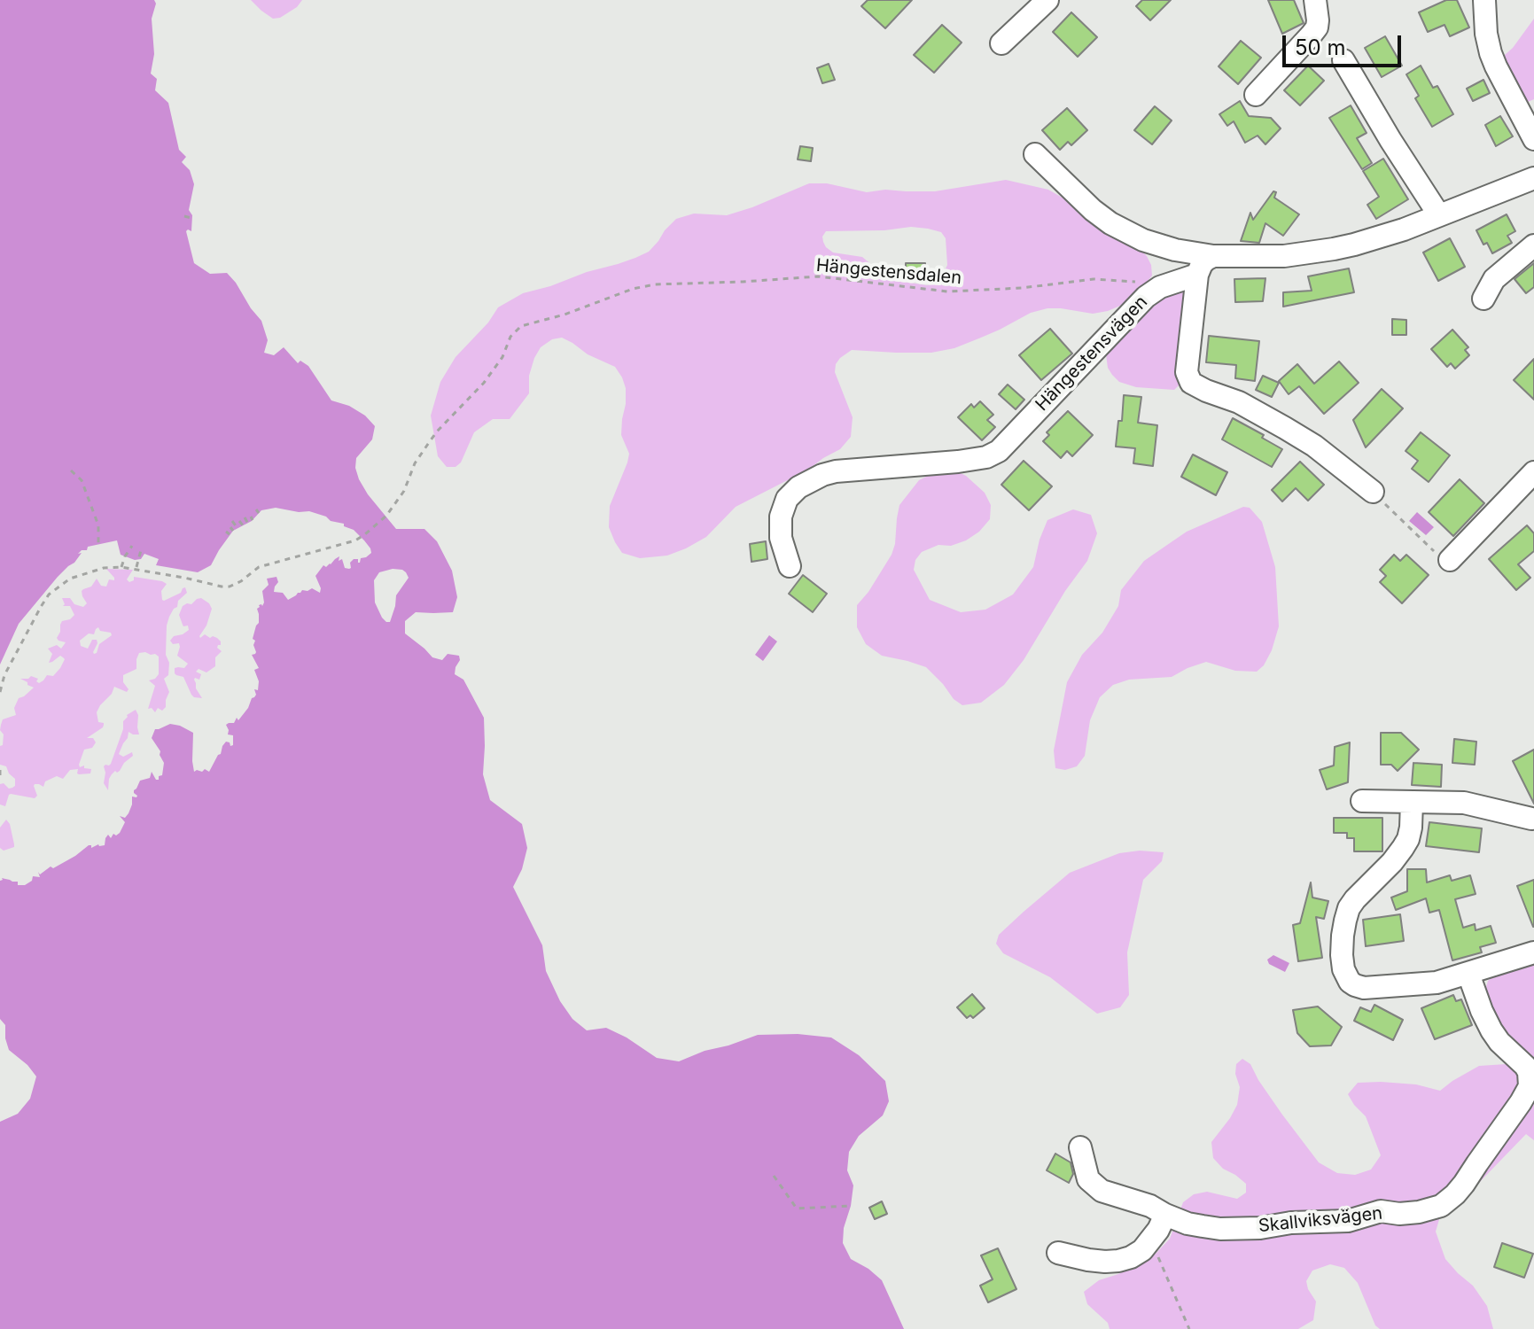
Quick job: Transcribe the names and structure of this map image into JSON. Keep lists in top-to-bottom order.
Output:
{
  "streets": {
    "street": ["Hängestensvägen", "Skallviksvägen"],
    "path": ["Hängestensdalen"]
  },
  "crossings": [
    ["Hängestensdalen", "Hängestensvägen"]
  ],
  "scale_bar": "50 m"
}
